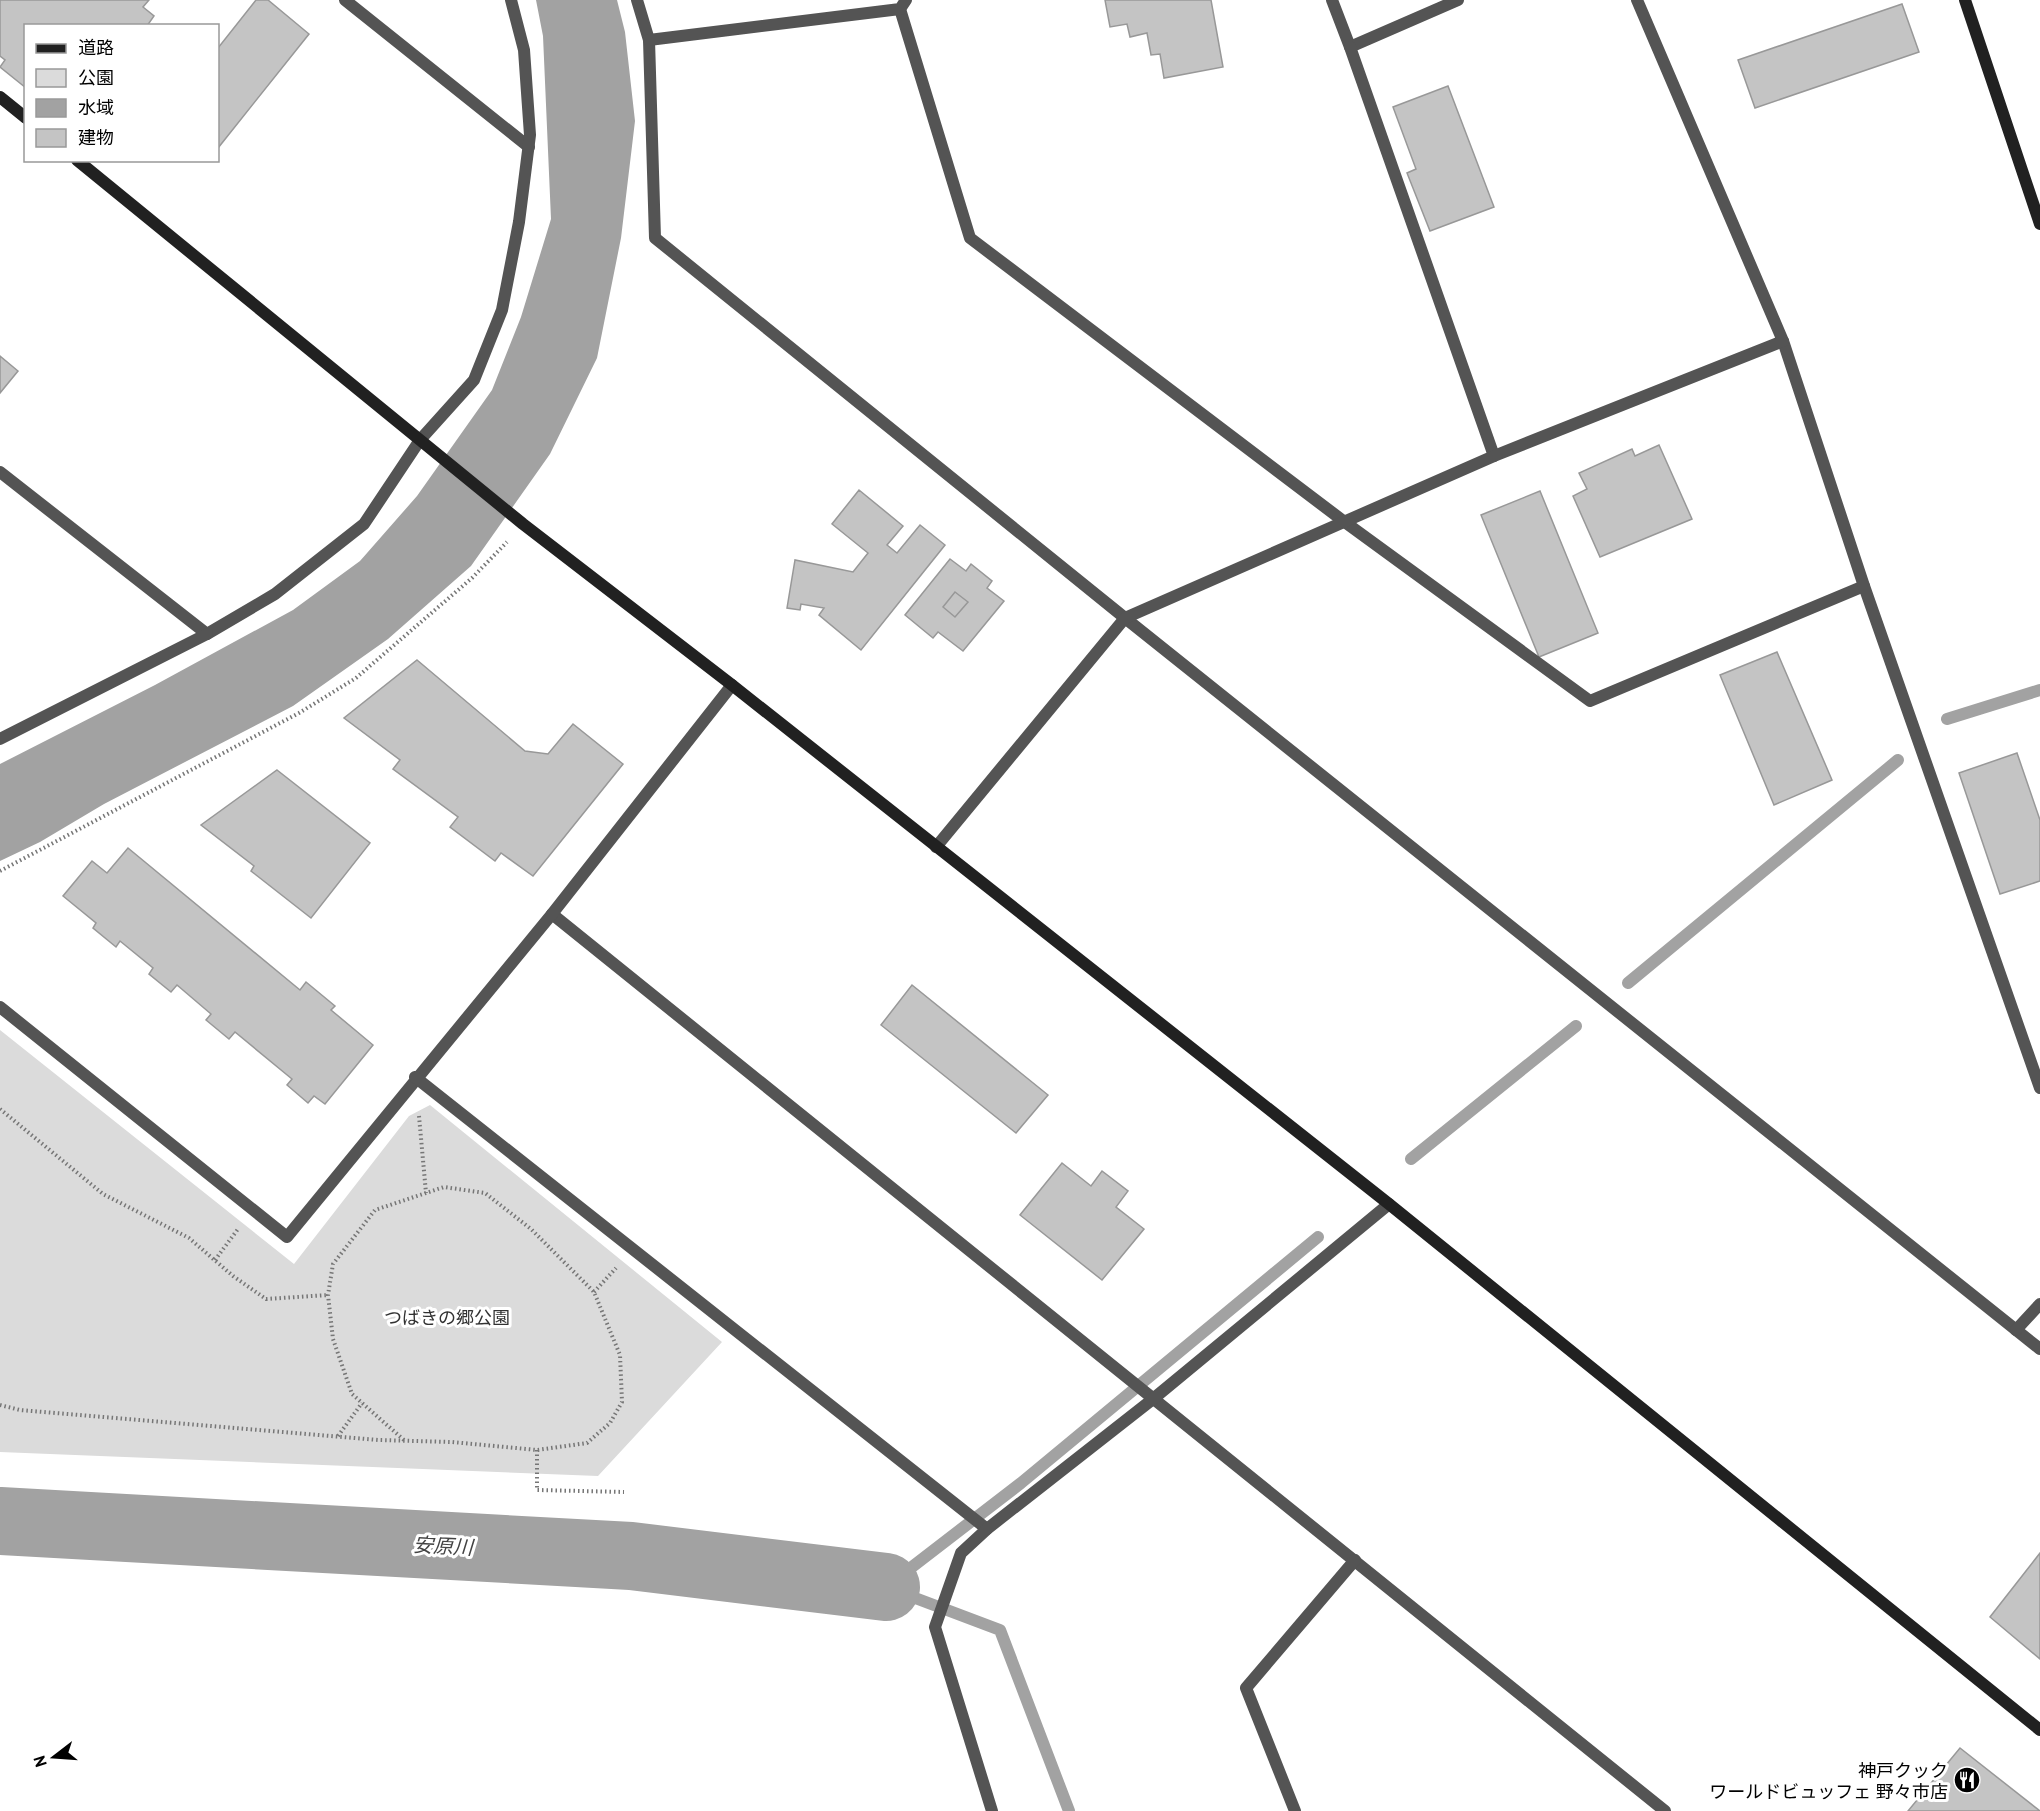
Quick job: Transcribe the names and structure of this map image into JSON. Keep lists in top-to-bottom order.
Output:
{
  "water": ["安原川"],
  "parks": ["つばきの郷公園"],
  "places": {
    "restaurant": ["神戸クック ワールドビュッフェ 野々市店"]
  },
  "legend": [
    "道路",
    "公園",
    "水域",
    "建物"
  ],
  "north": "left"
}
